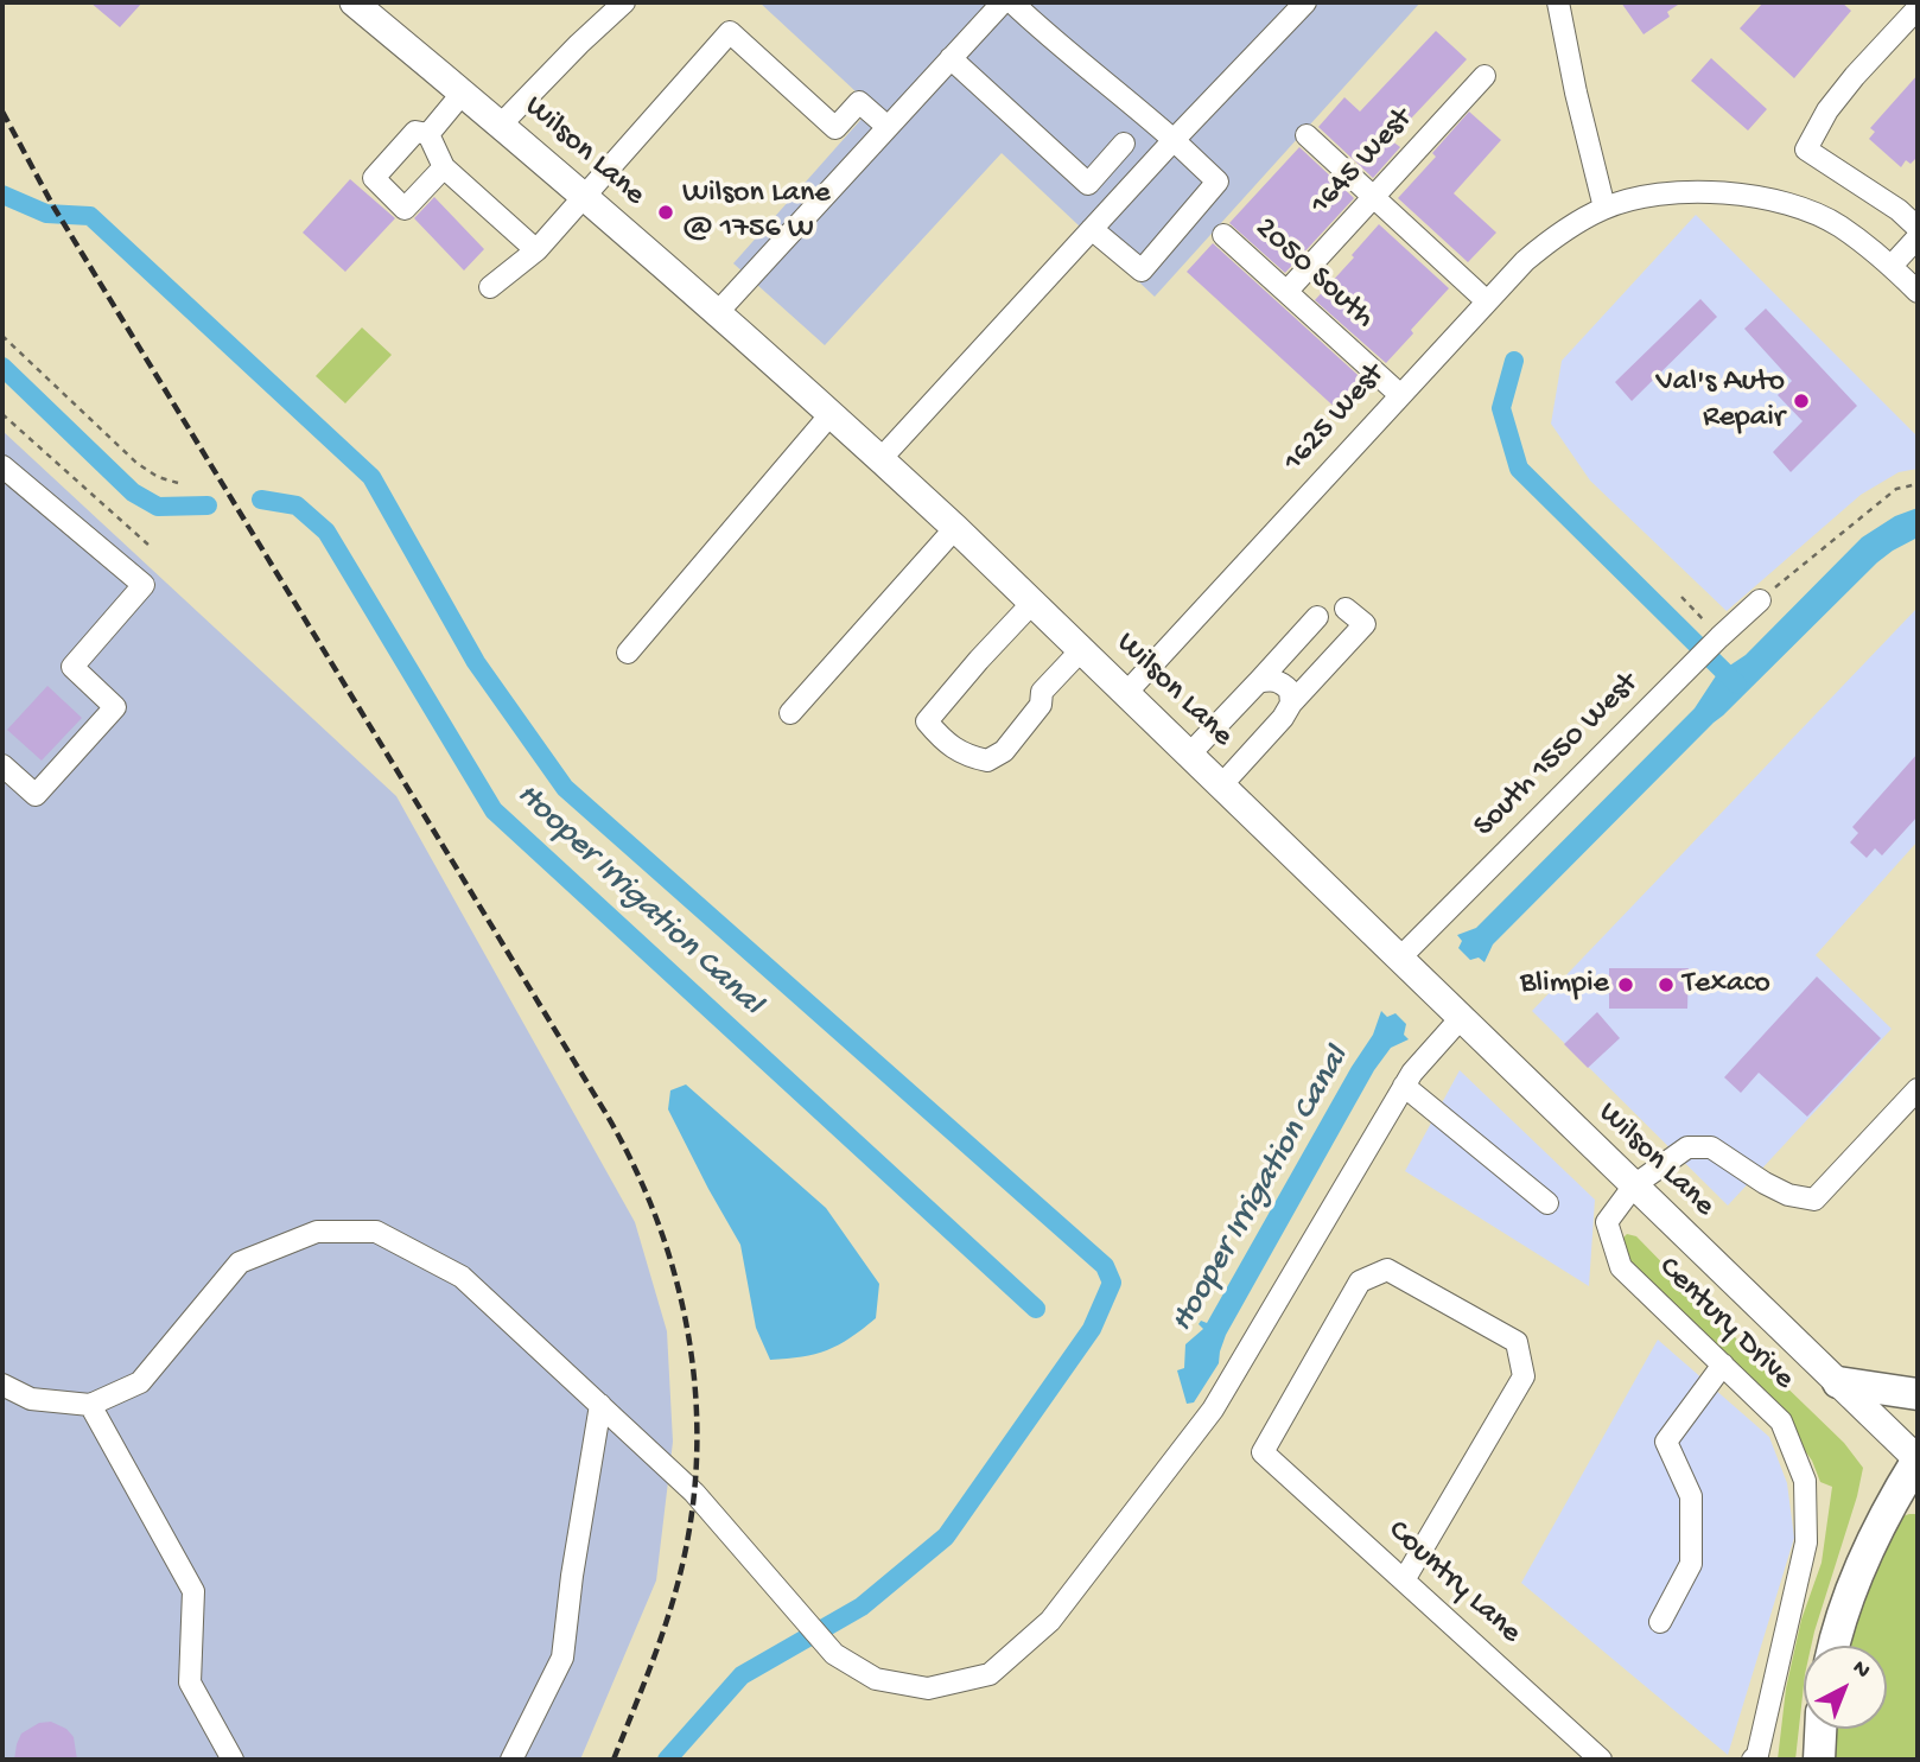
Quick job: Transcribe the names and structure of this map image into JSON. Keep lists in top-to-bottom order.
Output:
{
  "streets": {
    "main road": ["Wilson Lane"],
    "street": [
      "1645 West",
      "2050 South",
      "1625 West",
      "South 1550 West",
      "Century Drive",
      "Country Lane"
    ]
  },
  "crossings": [
    ["Wilson Lane", "1625 West"],
    ["Wilson Lane", "South 1550 West"],
    ["Wilson Lane", "Century Drive"],
    ["1645 West", "2050 South"],
    ["2050 South", "1625 West"]
  ],
  "water": ["Hooper Irrigation Canal"],
  "places": [
    "Wilson Lane @ 1756 W",
    "Val's Auto Repair",
    "Blimpie",
    "Texaco"
  ],
  "north": "top right"
}
